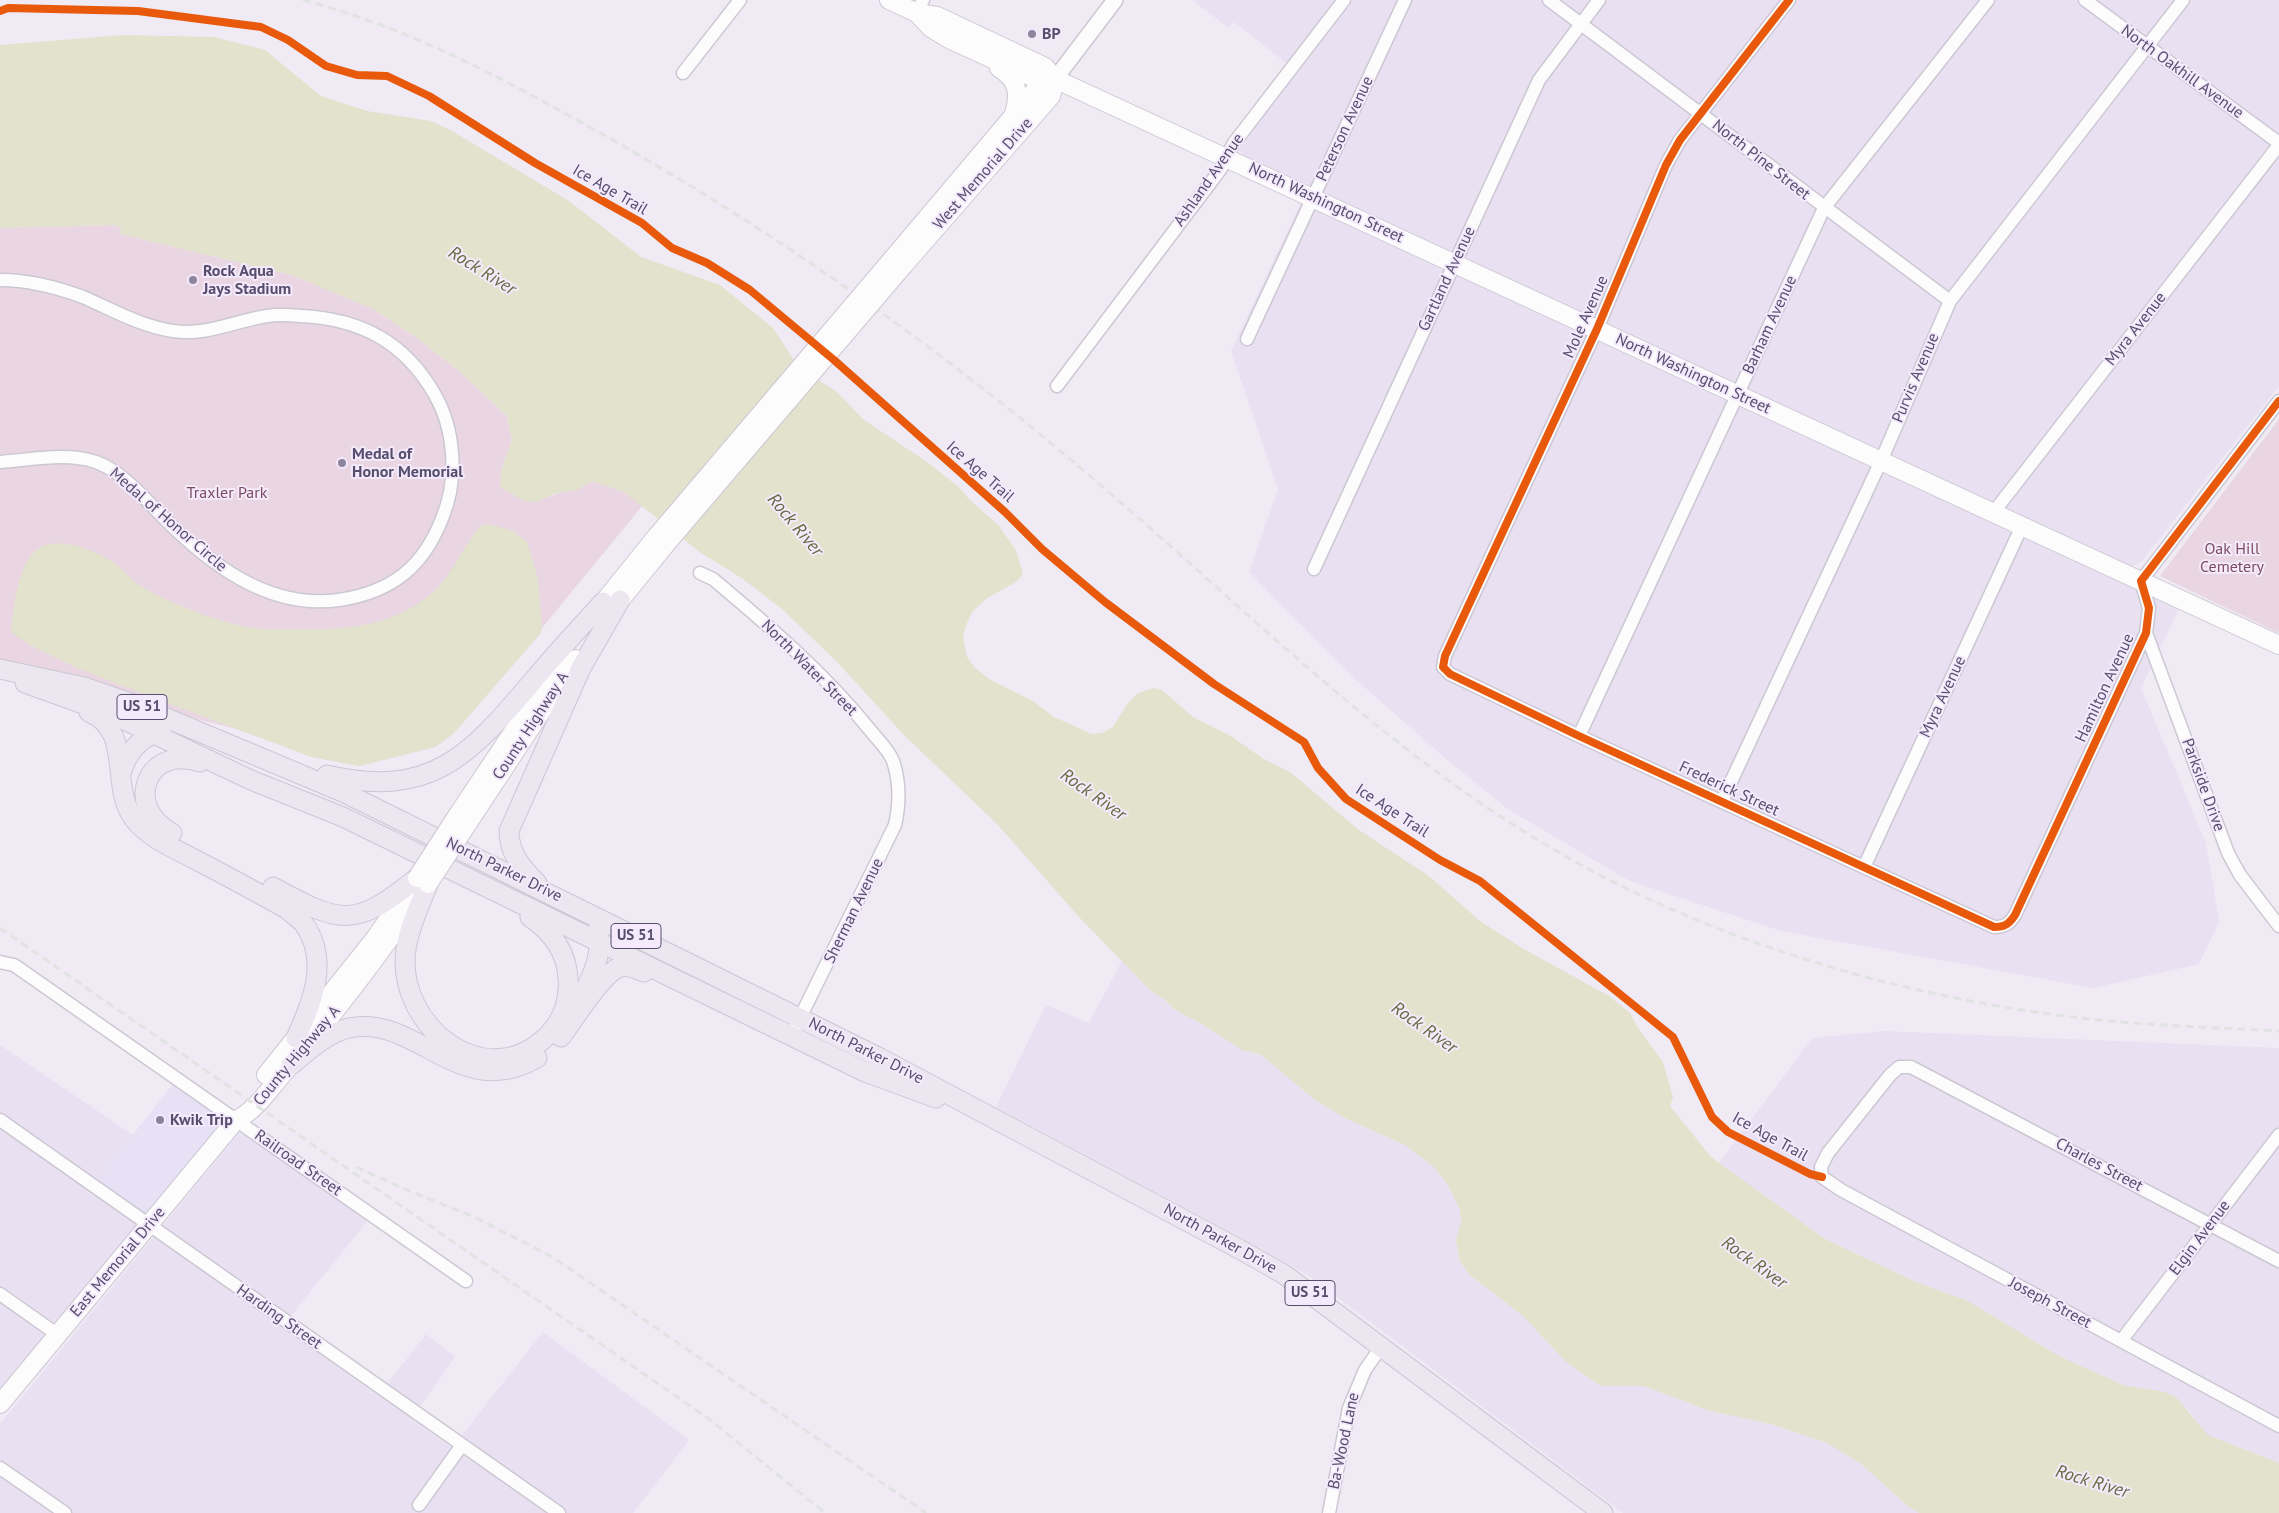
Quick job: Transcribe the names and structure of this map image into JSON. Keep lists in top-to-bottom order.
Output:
{
  "streets": {
    "main road": [
      "West Memorial Drive",
      "North Washington Street",
      "US 51",
      "County Highway A",
      "North Parker Drive",
      "East Memorial Drive"
    ],
    "street": [
      "North Oakhill Avenue",
      "Peterson Avenue",
      "North Pine Street",
      "Ashland Avenue",
      "Gartland Avenue",
      "Mole Avenue",
      "Barham Avenue",
      "Myra Avenue",
      "Purvis Avenue",
      "Medal of Honor Circle",
      "North Water Street",
      "Hamilton Avenue",
      "Parkside Drive",
      "Frederick Street",
      "Sherman Avenue",
      "Railroad Street",
      "Charles Street",
      "Elgin Avenue",
      "Joseph Street",
      "Harding Street",
      "Ba-Wood Lane"
    ],
    "cycle path": ["Ice Age Trail"]
  },
  "crossings": [
    ["North Oakhill Avenue", "Myra Avenue"],
    ["North Oakhill Avenue", "Purvis Avenue"],
    ["Peterson Avenue", "North Washington Street"],
    ["North Pine Street", "Gartland Avenue"],
    ["North Pine Street", "Mole Avenue"],
    ["North Pine Street", "Barham Avenue"],
    ["North Pine Street", "Purvis Avenue"],
    ["West Memorial Drive", "North Washington Street"],
    ["West Memorial Drive", "County Highway A"],
    ["Ashland Avenue", "North Washington Street"],
    ["North Washington Street", "Gartland Avenue"],
    ["North Washington Street", "Mole Avenue"],
    ["North Washington Street", "Barham Avenue"],
    ["North Washington Street", "Myra Avenue"],
    ["North Washington Street", "Purvis Avenue"],
    ["North Washington Street", "Hamilton Avenue"],
    ["Mole Avenue", "Frederick Street"],
    ["Barham Avenue", "Frederick Street"],
    ["Myra Avenue", "Frederick Street"],
    ["Purvis Avenue", "Frederick Street"],
    ["North Water Street", "Sherman Avenue"],
    ["Hamilton Avenue", "Parkside Drive"],
    ["Hamilton Avenue", "Frederick Street"],
    ["County Highway A", "Railroad Street"],
    ["County Highway A", "East Memorial Drive"],
    ["North Parker Drive", "Sherman Avenue"],
    ["North Parker Drive", "Ba-Wood Lane"],
    ["Railroad Street", "East Memorial Drive"],
    ["Charles Street", "Elgin Avenue"],
    ["Charles Street", "Joseph Street"],
    ["Elgin Avenue", "Joseph Street"],
    ["East Memorial Drive", "Harding Street"]
  ],
  "water": ["Rock River"],
  "parks": ["Traxler Park", "Oak Hill Cemetery"],
  "places": [
    "BP",
    "Rock Aqua Jays Stadium",
    "Medal of Honor Memorial",
    "Kwik Trip"
  ]
}
